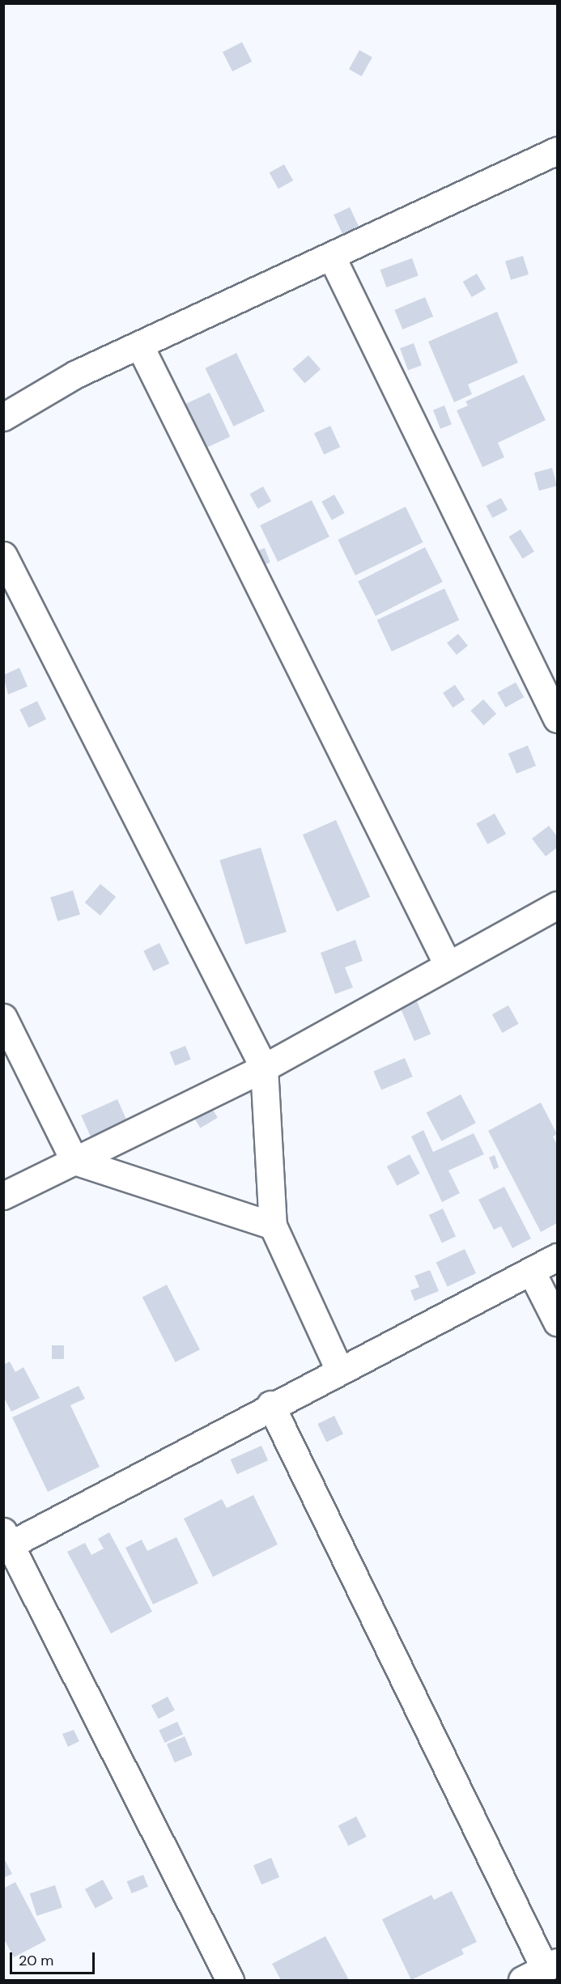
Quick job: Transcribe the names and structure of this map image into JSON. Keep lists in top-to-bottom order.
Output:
{
  "scale_bar": "20 m"
}
